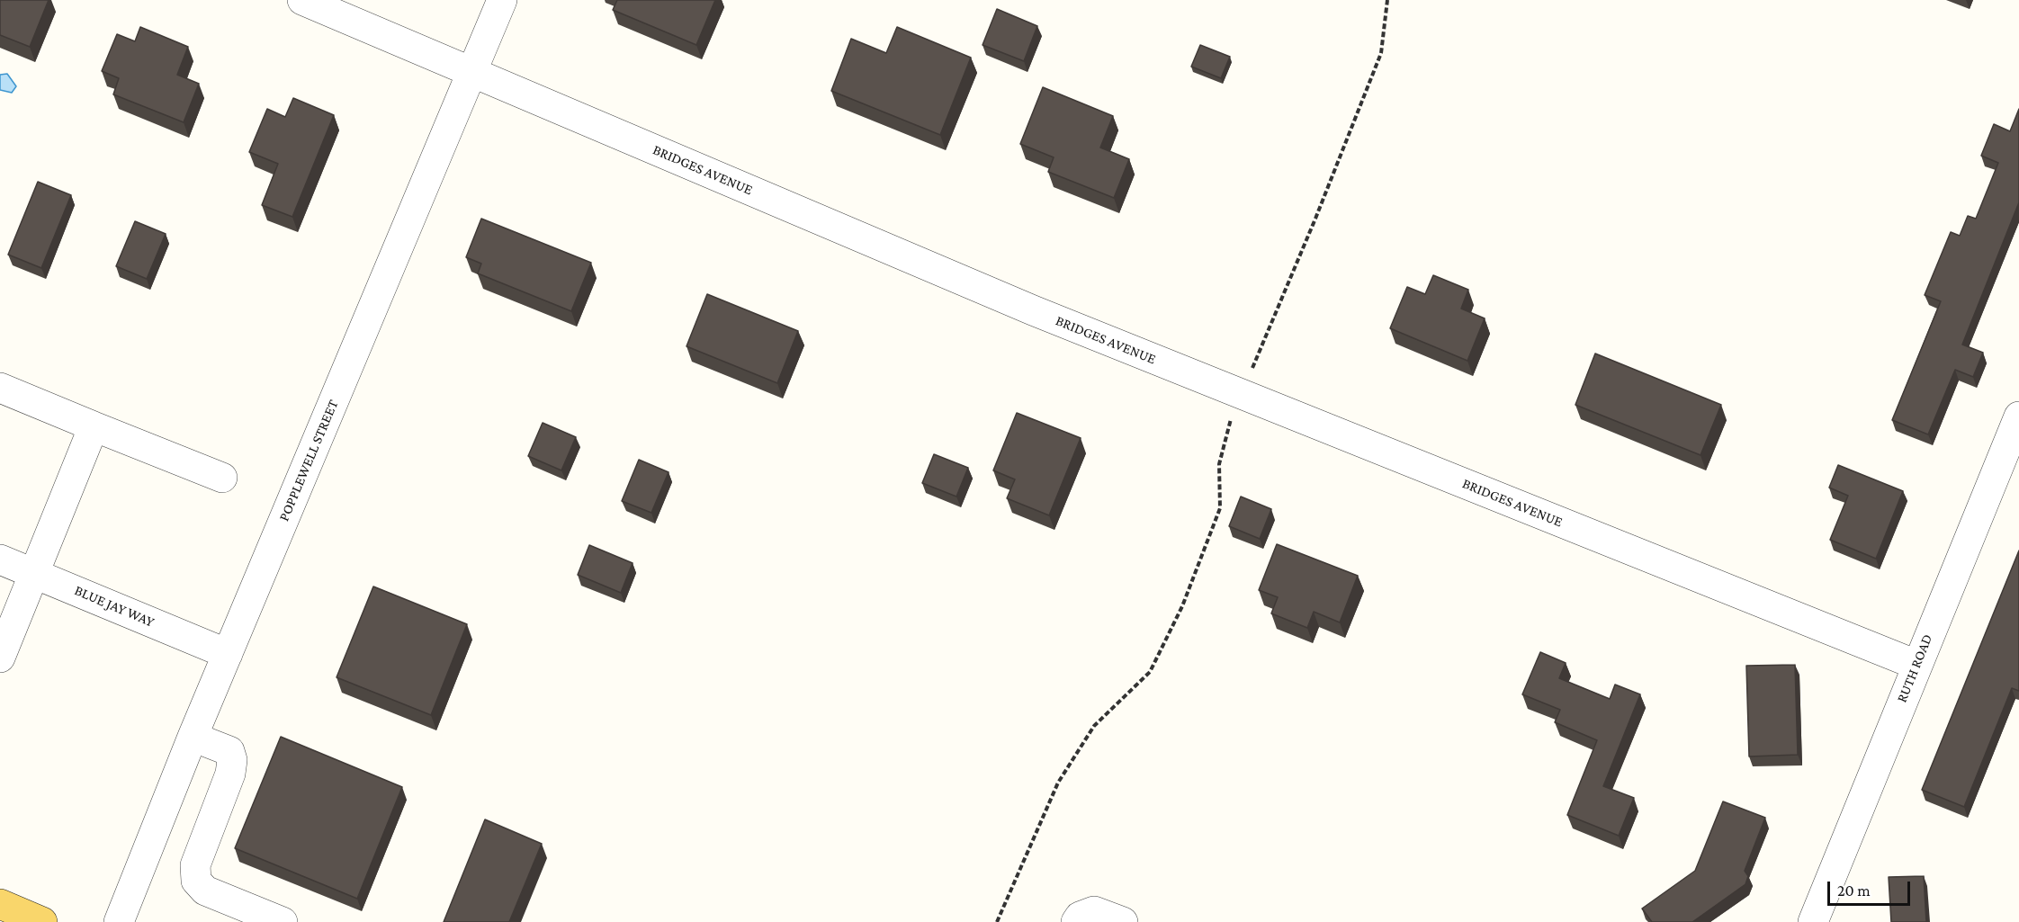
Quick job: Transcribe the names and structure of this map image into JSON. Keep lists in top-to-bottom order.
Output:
{
  "streets": {
    "street": [
      "BRIDGES AVENUE",
      "POPPLEWELL STREET",
      "BLUE JAY WAY",
      "RUTH ROAD"
    ]
  },
  "crossings": [
    ["BRIDGES AVENUE", "POPPLEWELL STREET"],
    ["BRIDGES AVENUE", "RUTH ROAD"],
    ["POPPLEWELL STREET", "BLUE JAY WAY"]
  ],
  "scale_bar": "20 m"
}
